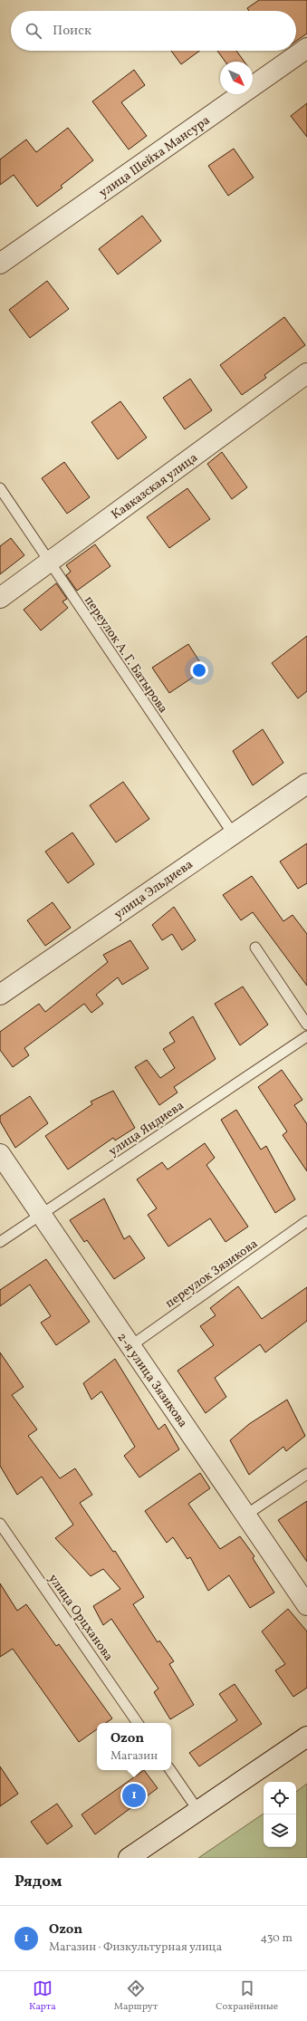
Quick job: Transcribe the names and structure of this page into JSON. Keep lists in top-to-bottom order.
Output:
{
  "streets": {
    "street": [
      "улица Шейха Мансура",
      "Кавказская улица",
      "улица Эльдиева",
      "2-я улица Зязикова"
    ],
    "lane": [
      "переулок А. Г. Батырова",
      "улица Яндиева",
      "переулок Зязикова",
      "улица Орцханова"
    ]
  },
  "crossings": [
    ["Кавказская улица", "переулок А. Г. Батырова"],
    ["переулок А. Г. Батырова", "улица Эльдиева"],
    ["улица Яндиева", "2-я улица Зязикова"],
    ["переулок Зязикова", "2-я улица Зязикова"]
  ],
  "north": "bottom right",
  "page": {
    "search": "Поиск",
    "popup": ["Ozon", "Магазин"],
    "pins": "1",
    "heading": "Рядом",
    "list": [
      {
        "mark": "1",
        "name": "Ozon",
        "note": "Магазин · Физкультурная улица",
        "value": "430 m"
      }
    ],
    "nav": ["Карта", "Маршрут", "Сохранённые"]
  }
}
